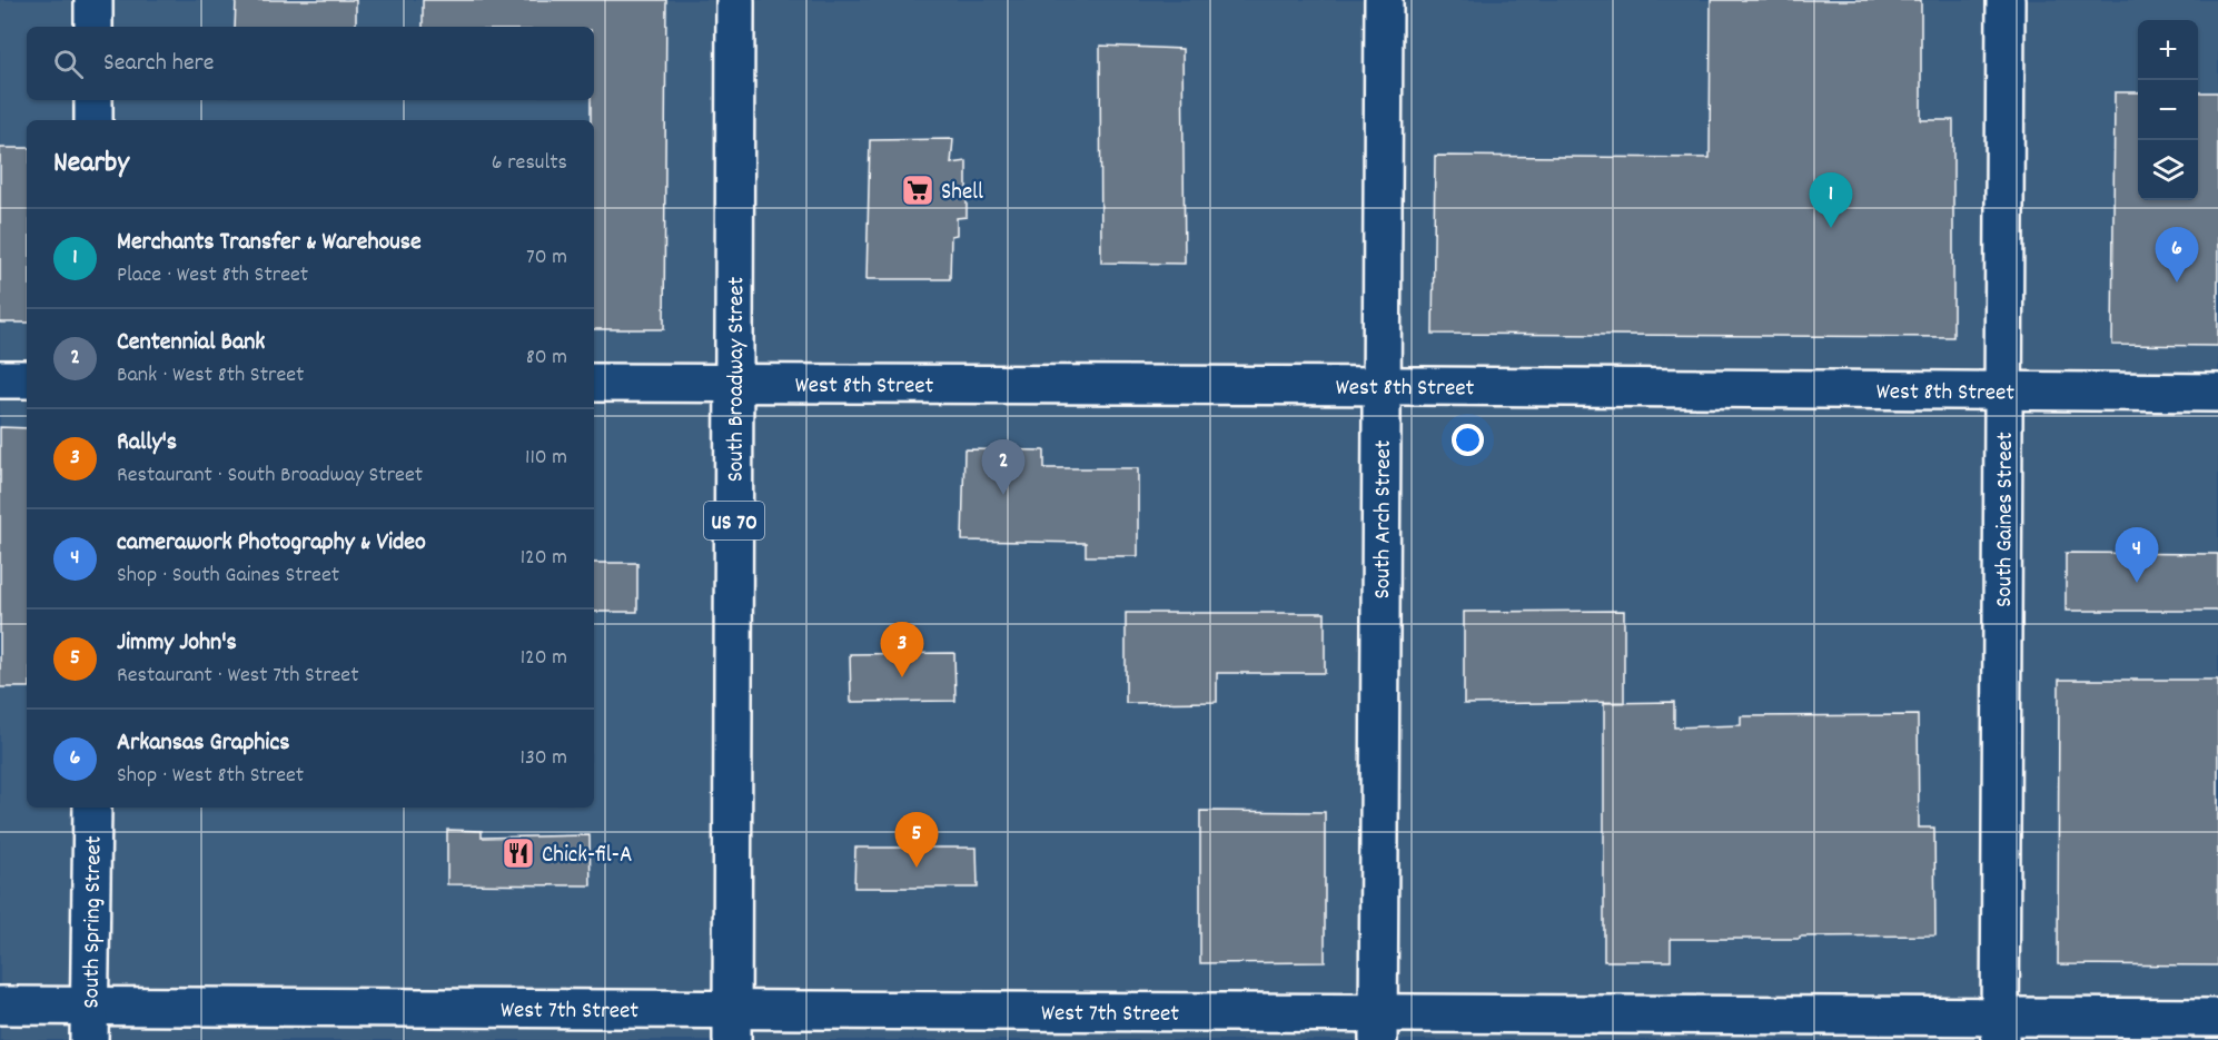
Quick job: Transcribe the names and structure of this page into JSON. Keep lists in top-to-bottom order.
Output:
{
  "streets": {
    "street": [
      "South Broadway Street",
      "West 8th Street",
      "South Arch Street",
      "US 70",
      "South Gaines Street",
      "South Spring Street",
      "West 7th Street"
    ]
  },
  "crossings": [
    ["South Broadway Street", "West 8th Street"],
    ["South Broadway Street", "West 7th Street"],
    ["West 8th Street", "South Arch Street"],
    ["West 8th Street", "South Gaines Street"],
    ["South Arch Street", "West 7th Street"],
    ["South Gaines Street", "West 7th Street"],
    ["South Spring Street", "West 7th Street"]
  ],
  "places": {
    "supermarket": ["Shell"],
    "restaurant": ["Chick-fil-A"]
  },
  "page": {
    "map_buttons": ["+", "−"],
    "search": "Search here",
    "heading": ["Nearby", "6 results"],
    "pins": [
      "1",
      "6",
      "2",
      "4",
      "3",
      "5"
    ],
    "list": [
      {
        "mark": "1",
        "name": "Merchants Transfer & Warehouse",
        "note": "Place · West 8th Street",
        "value": "70 m"
      },
      {
        "mark": "2",
        "name": "Centennial Bank",
        "note": "Bank · West 8th Street",
        "value": "80 m"
      },
      {
        "mark": "3",
        "name": "Rally's",
        "note": "Restaurant · South Broadway Street",
        "value": "110 m"
      },
      {
        "mark": "4",
        "name": "camerawork Photography & Video",
        "note": "Shop · South Gaines Street",
        "value": "120 m"
      },
      {
        "mark": "5",
        "name": "Jimmy John's",
        "note": "Restaurant · West 7th Street",
        "value": "120 m"
      },
      {
        "mark": "6",
        "name": "Arkansas Graphics",
        "note": "Shop · West 8th Street",
        "value": "130 m"
      }
    ]
  }
}
